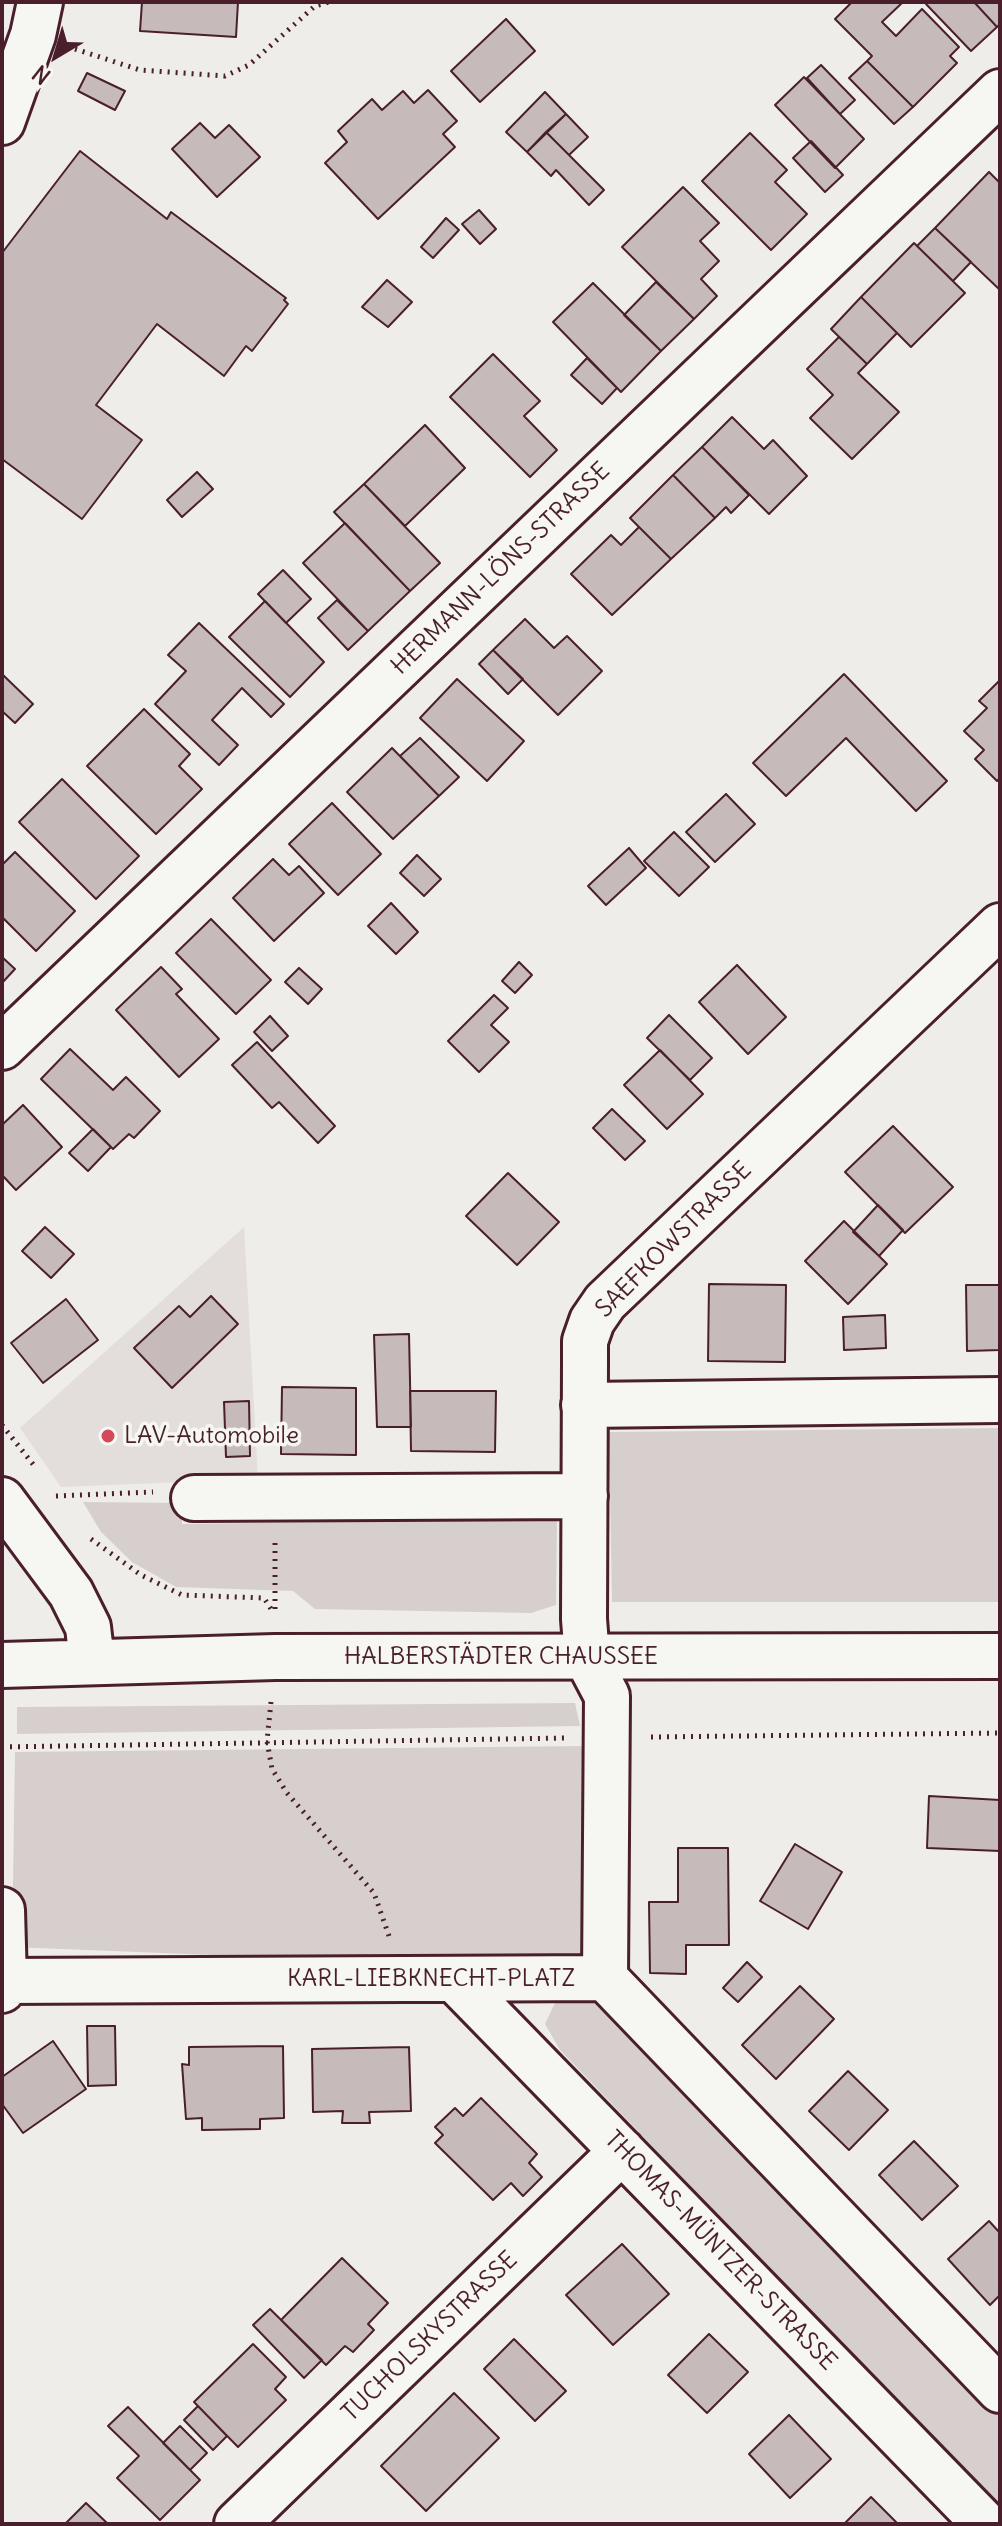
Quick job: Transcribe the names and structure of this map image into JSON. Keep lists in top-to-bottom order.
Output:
{
  "streets": {
    "street": [
      "HERMANN-LÖNS-STRASSE",
      "SAEFKOWSTRASSE",
      "HALBERSTÄDTER CHAUSSEE",
      "KARL-LIEBKNECHT-PLATZ",
      "THOMAS-MÜNTZER-STRASSE",
      "TUCHOLSKYSTRASSE"
    ]
  },
  "crossings": [
    ["SAEFKOWSTRASSE", "HALBERSTÄDTER CHAUSSEE"],
    ["SAEFKOWSTRASSE", "KARL-LIEBKNECHT-PLATZ"],
    ["HALBERSTÄDTER CHAUSSEE", "KARL-LIEBKNECHT-PLATZ"],
    ["KARL-LIEBKNECHT-PLATZ", "THOMAS-MÜNTZER-STRASSE"],
    ["THOMAS-MÜNTZER-STRASSE", "TUCHOLSKYSTRASSE"]
  ],
  "places": ["LAV-Automobile"],
  "north": "bottom left"
}
